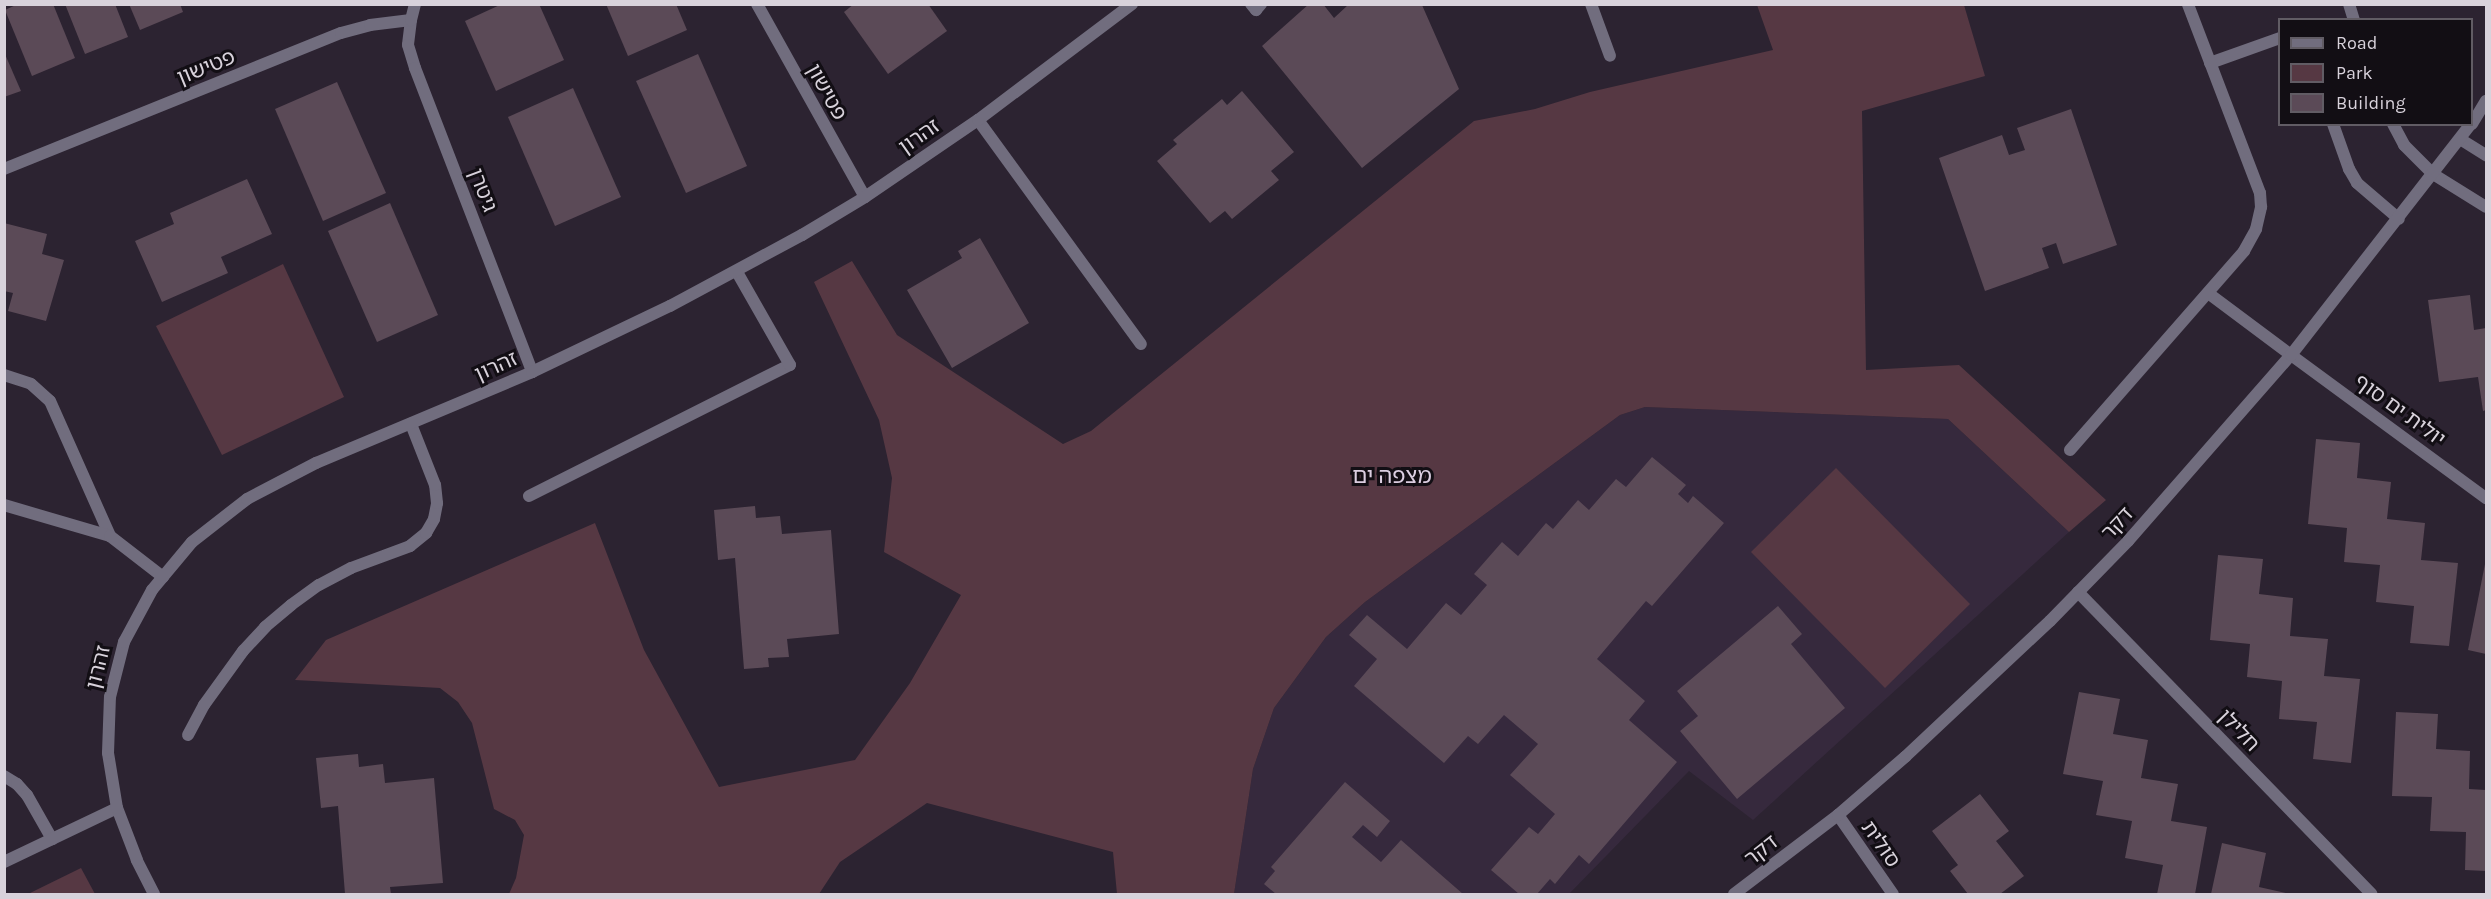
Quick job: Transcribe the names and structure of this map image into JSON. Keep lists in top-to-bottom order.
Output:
{
  "streets": {
    "street": [
      "פטישון",
      "זהרון",
      "גיטרן",
      "יולית ים סוף",
      "דקר",
      "חלילן",
      "סולית"
    ]
  },
  "crossings": [
    ["פטישון", "זהרון"],
    ["פטישון", "גיטרן"],
    ["זהרון", "גיטרן"],
    ["יולית ים סוף", "דקר"],
    ["דקר", "חלילן"],
    ["דקר", "סולית"]
  ],
  "districts": ["מצפה ים"],
  "legend": ["Road", "Park", "Building"]
}
